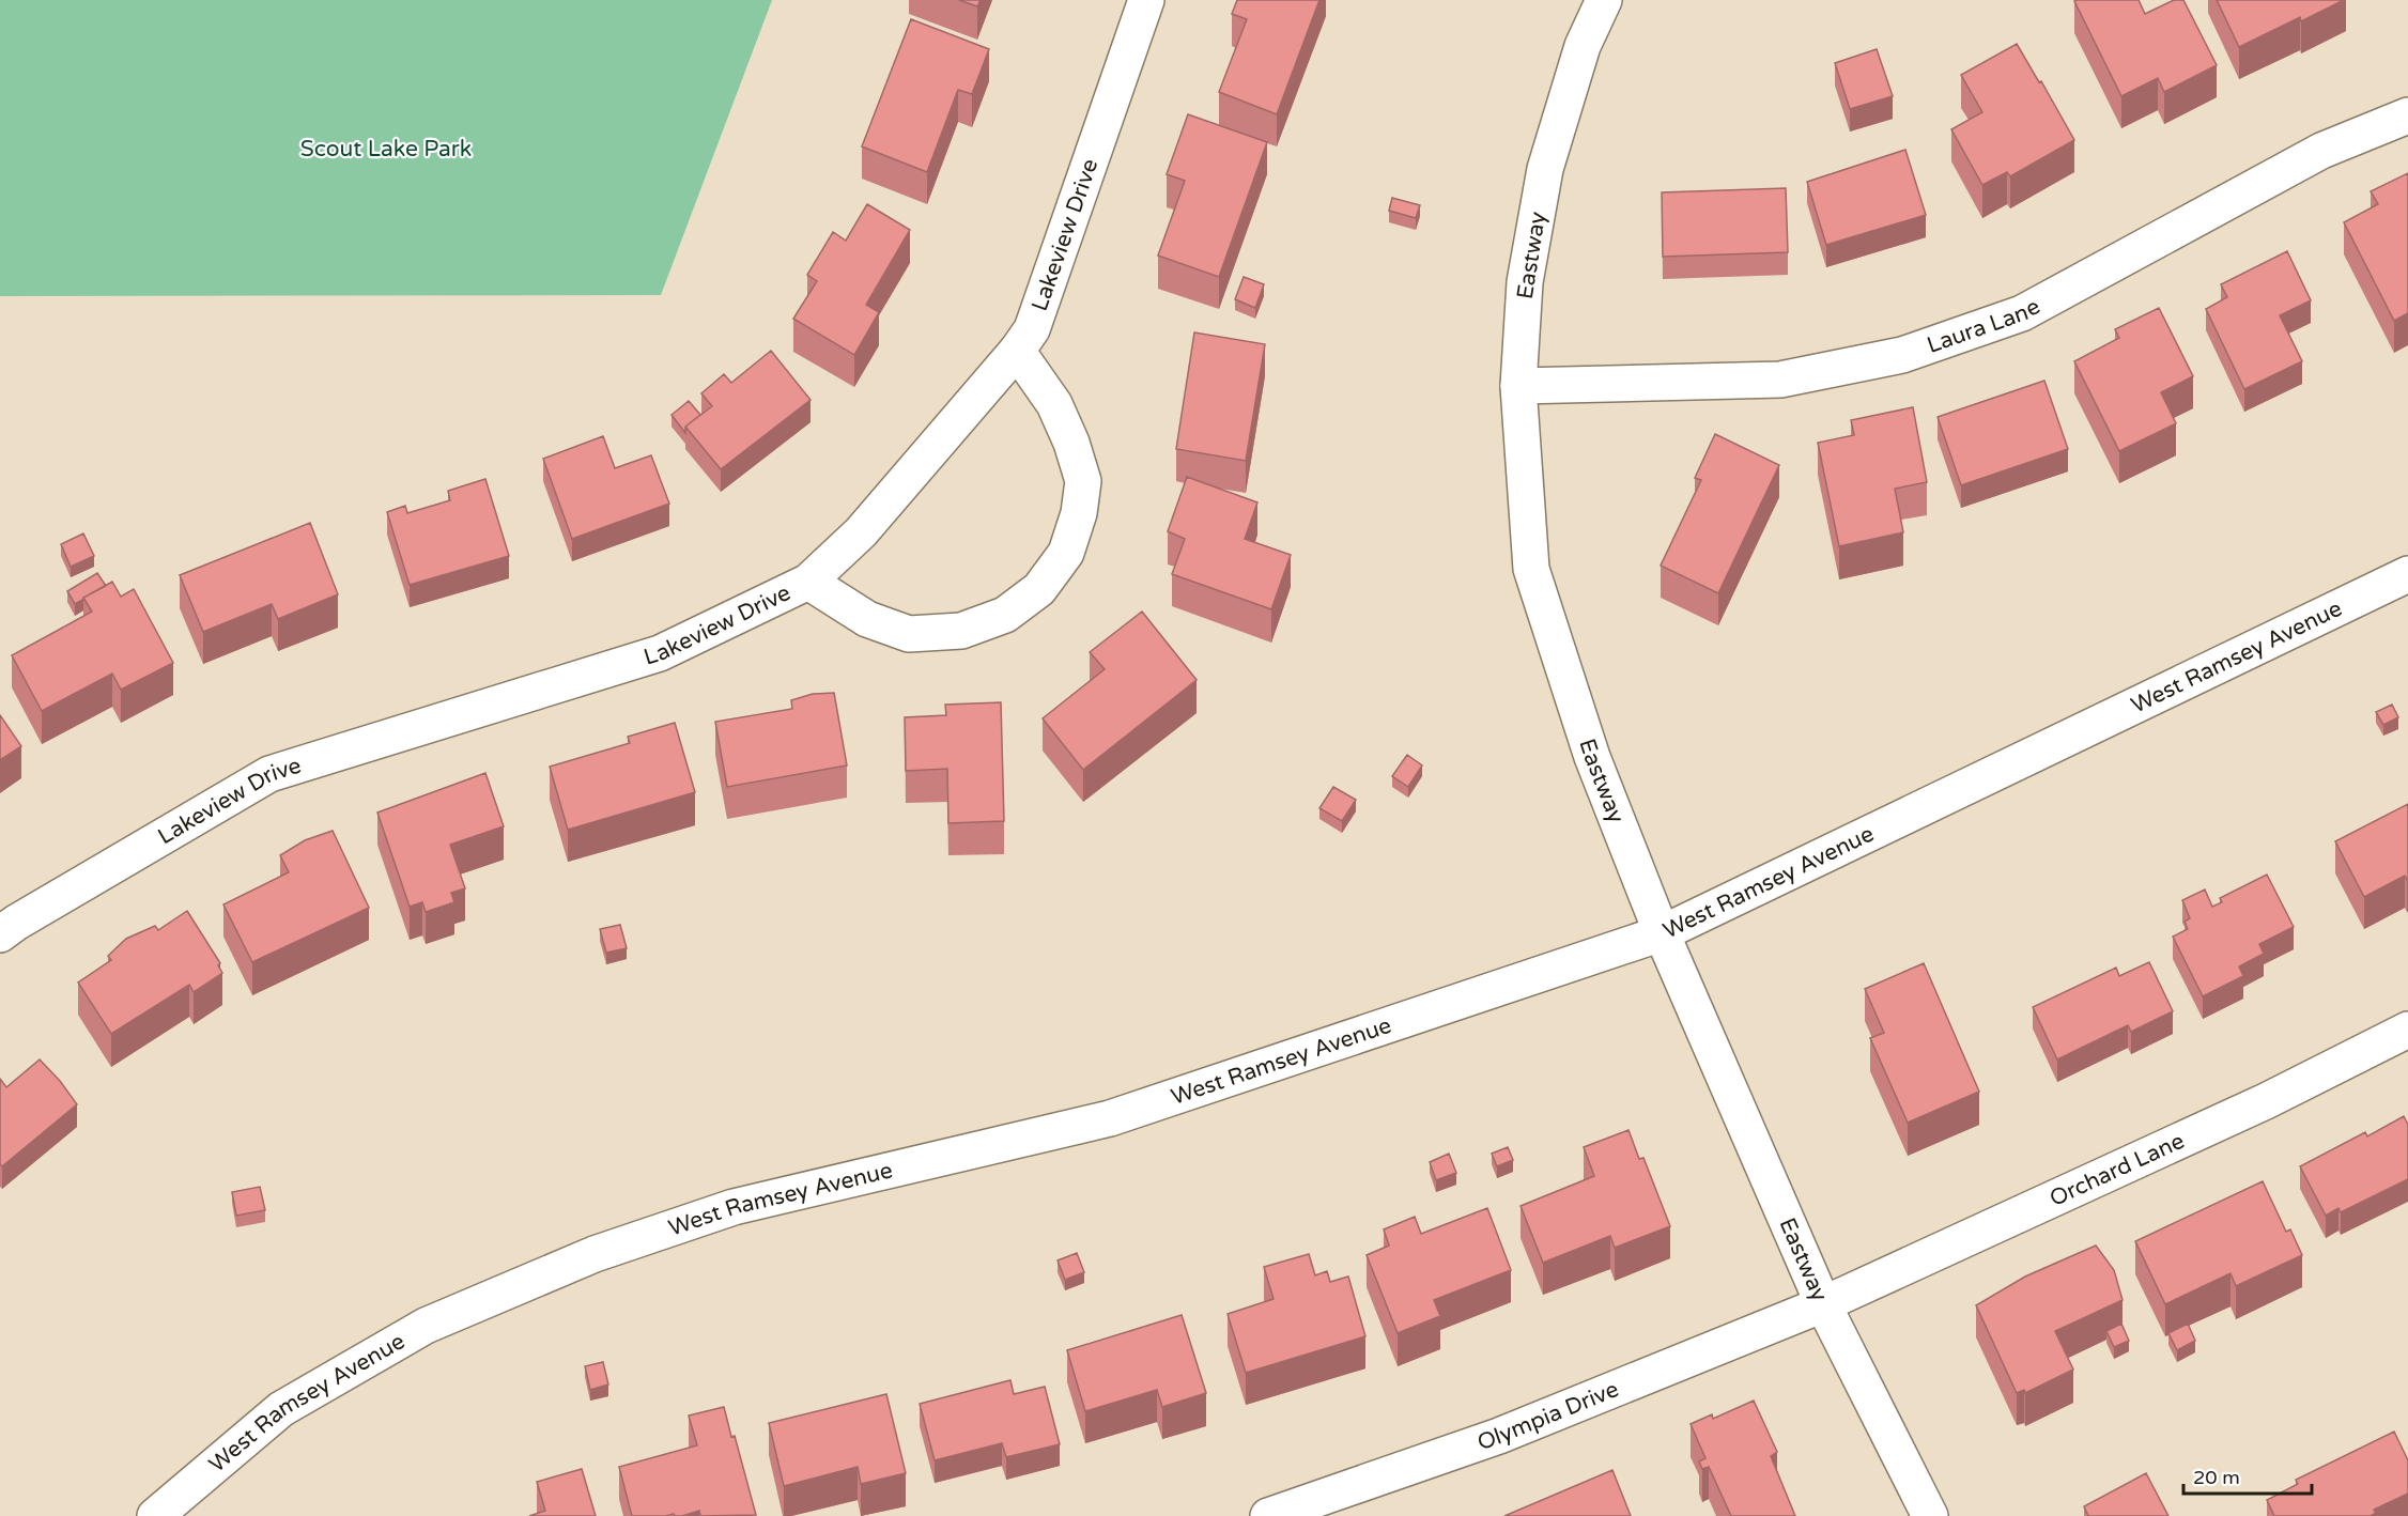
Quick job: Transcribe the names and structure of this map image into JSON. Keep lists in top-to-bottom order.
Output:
{
  "streets": {
    "street": [
      "Lakeview Drive",
      "Eastway",
      "Laura Lane",
      "West Ramsey Avenue",
      "Orchard Lane",
      "Olympia Drive"
    ]
  },
  "crossings": [
    ["Eastway", "Laura Lane"],
    ["Eastway", "West Ramsey Avenue"],
    ["Eastway", "Orchard Lane"],
    ["Eastway", "Olympia Drive"],
    ["Orchard Lane", "Olympia Drive"]
  ],
  "parks": ["Scout Lake Park"],
  "scale_bar": "20 m"
}
